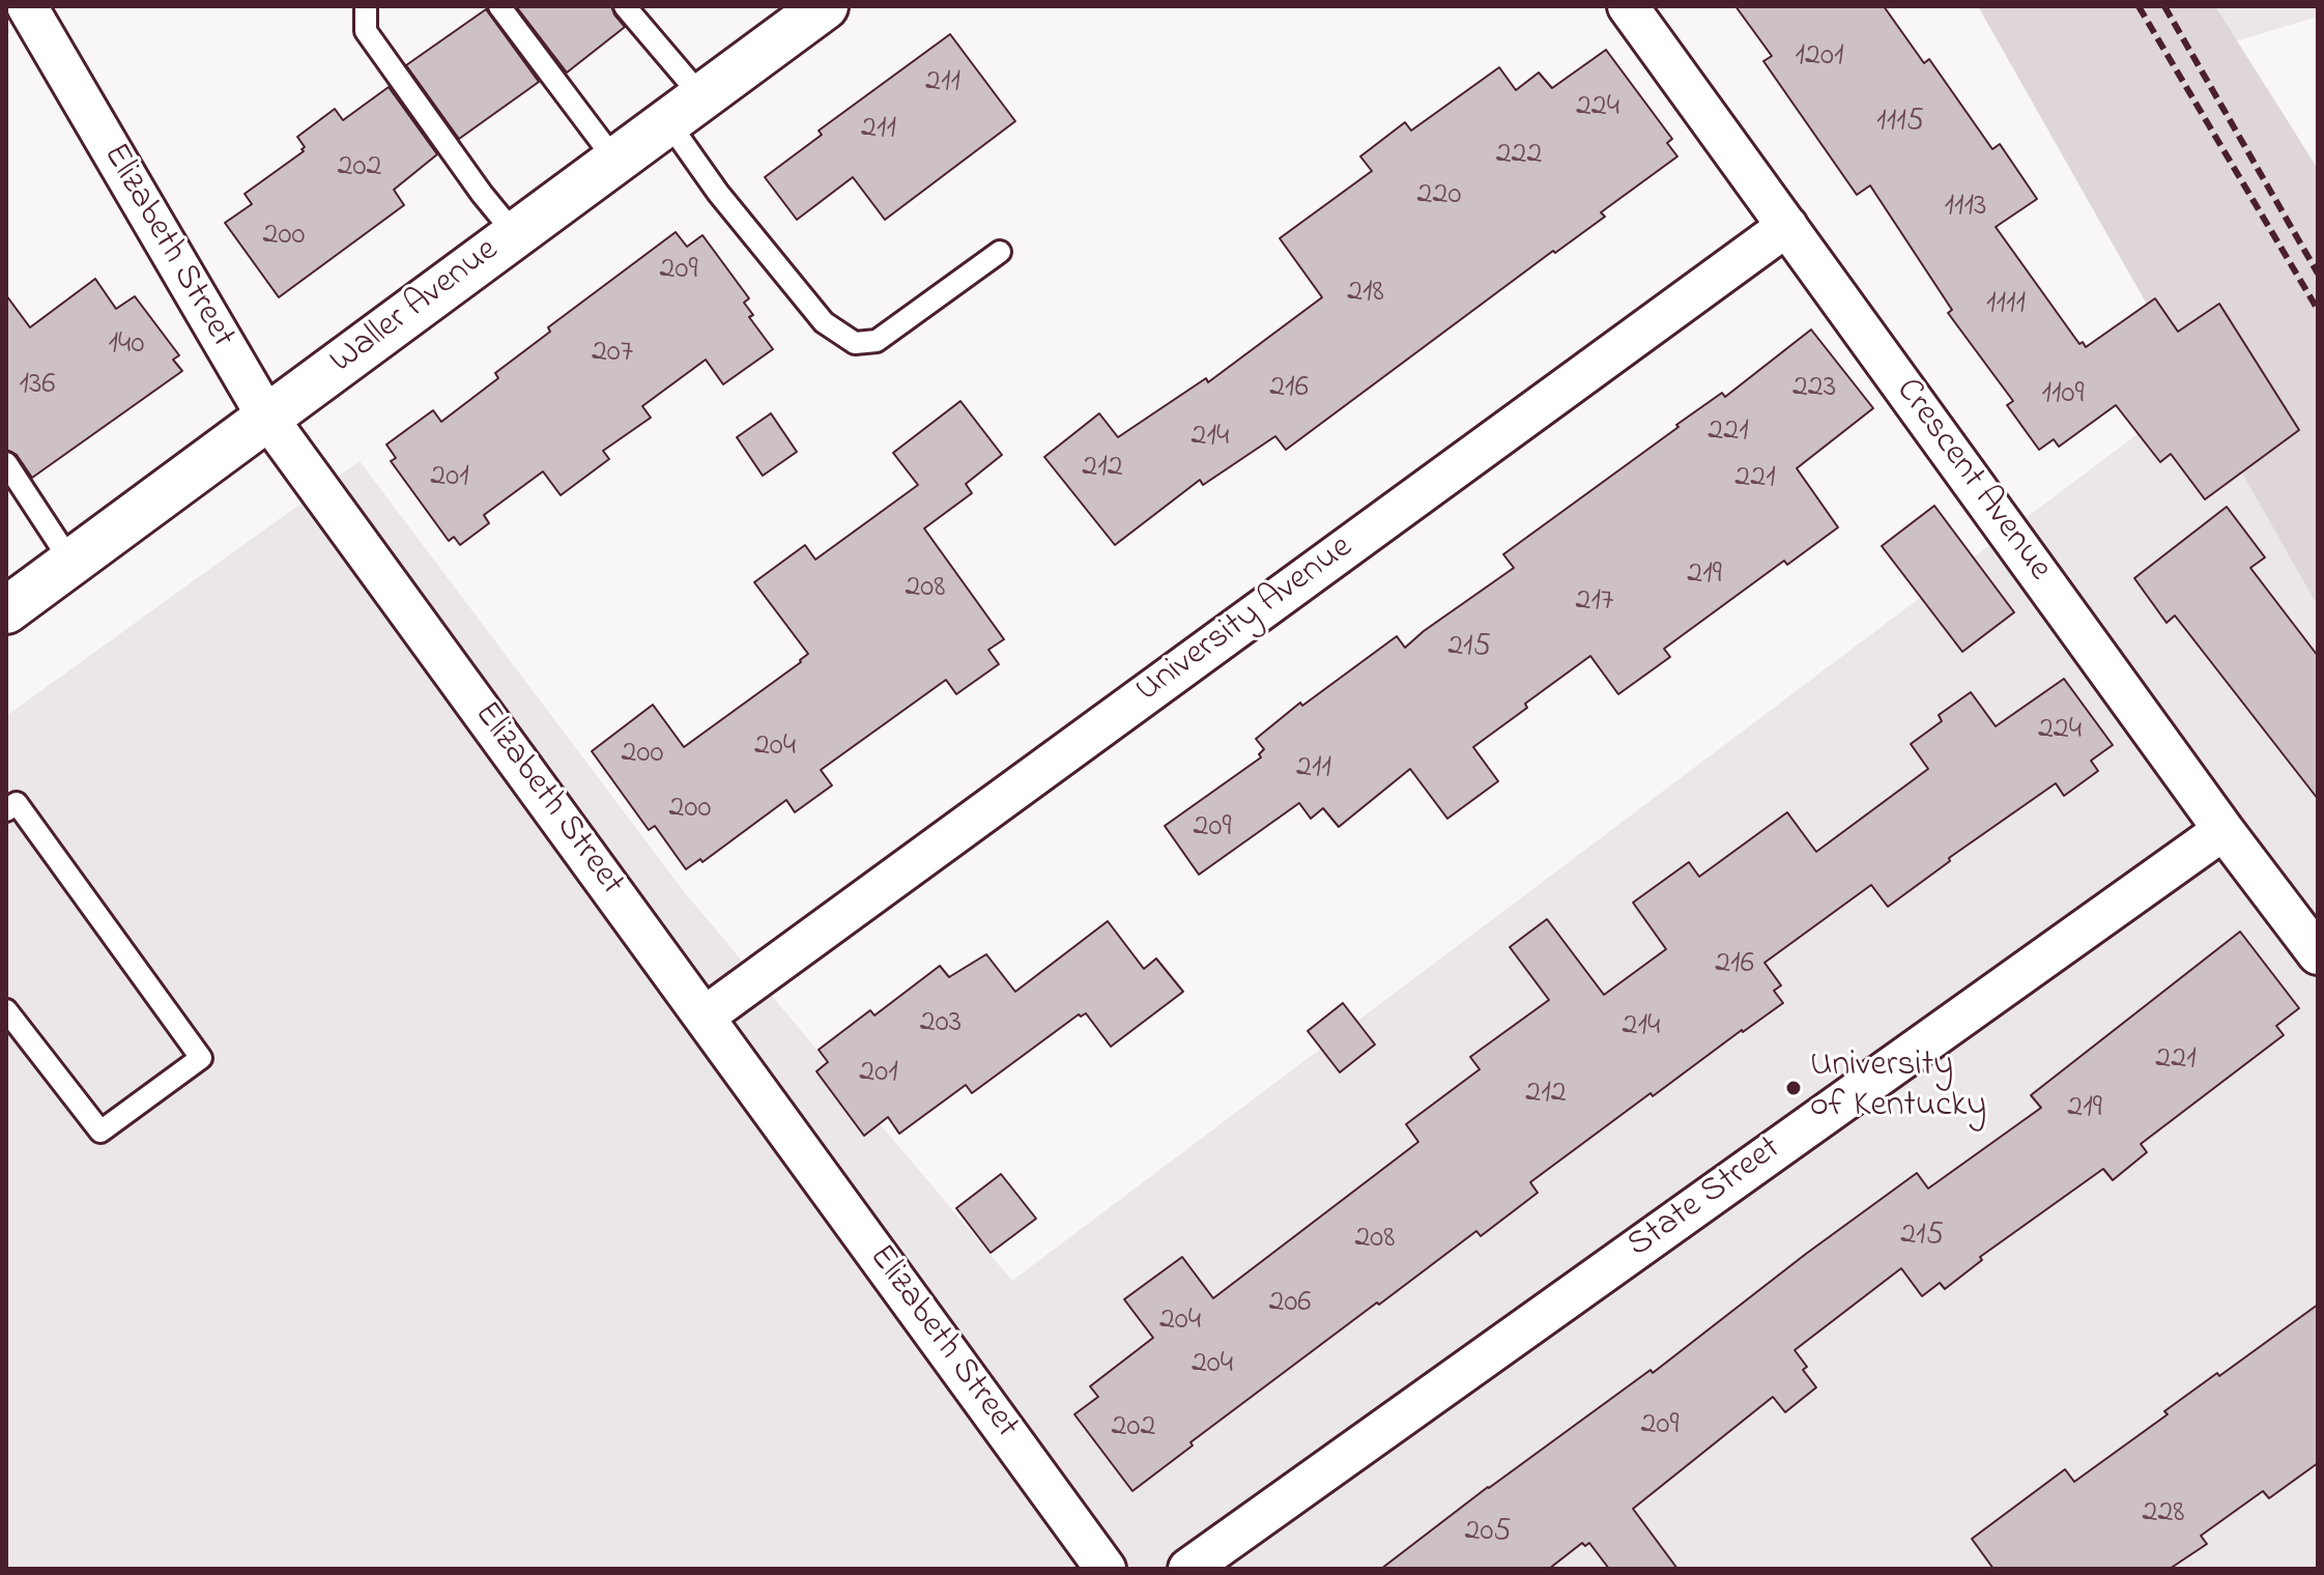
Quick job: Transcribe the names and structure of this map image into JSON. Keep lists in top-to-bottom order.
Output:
{
  "streets": {
    "main road": ["Waller Avenue"],
    "street": [
      "Elizabeth Street",
      "Crescent Avenue",
      "University Avenue",
      "State Street"
    ]
  },
  "crossings": [
    ["Elizabeth Street", "Waller Avenue"],
    ["Elizabeth Street", "University Avenue"],
    ["Crescent Avenue", "University Avenue"],
    ["Crescent Avenue", "State Street"]
  ],
  "places": ["University of Kentucky"],
  "house_numbers": [
    "1201",
    "211",
    "224",
    "1115",
    "211",
    "222",
    "202",
    "220",
    "1113",
    "200",
    "209",
    "218",
    "1111",
    "140",
    "207",
    "136",
    "216",
    "223",
    "1109",
    "221",
    "214",
    "212",
    "201",
    "221",
    "219",
    "208",
    "217",
    "215",
    "224",
    "204",
    "200",
    "211",
    "200",
    "209",
    "216",
    "203",
    "214",
    "221",
    "201",
    "212",
    "219",
    "215",
    "208",
    "206",
    "204",
    "204",
    "209",
    "202",
    "228",
    "205"
  ]
}
